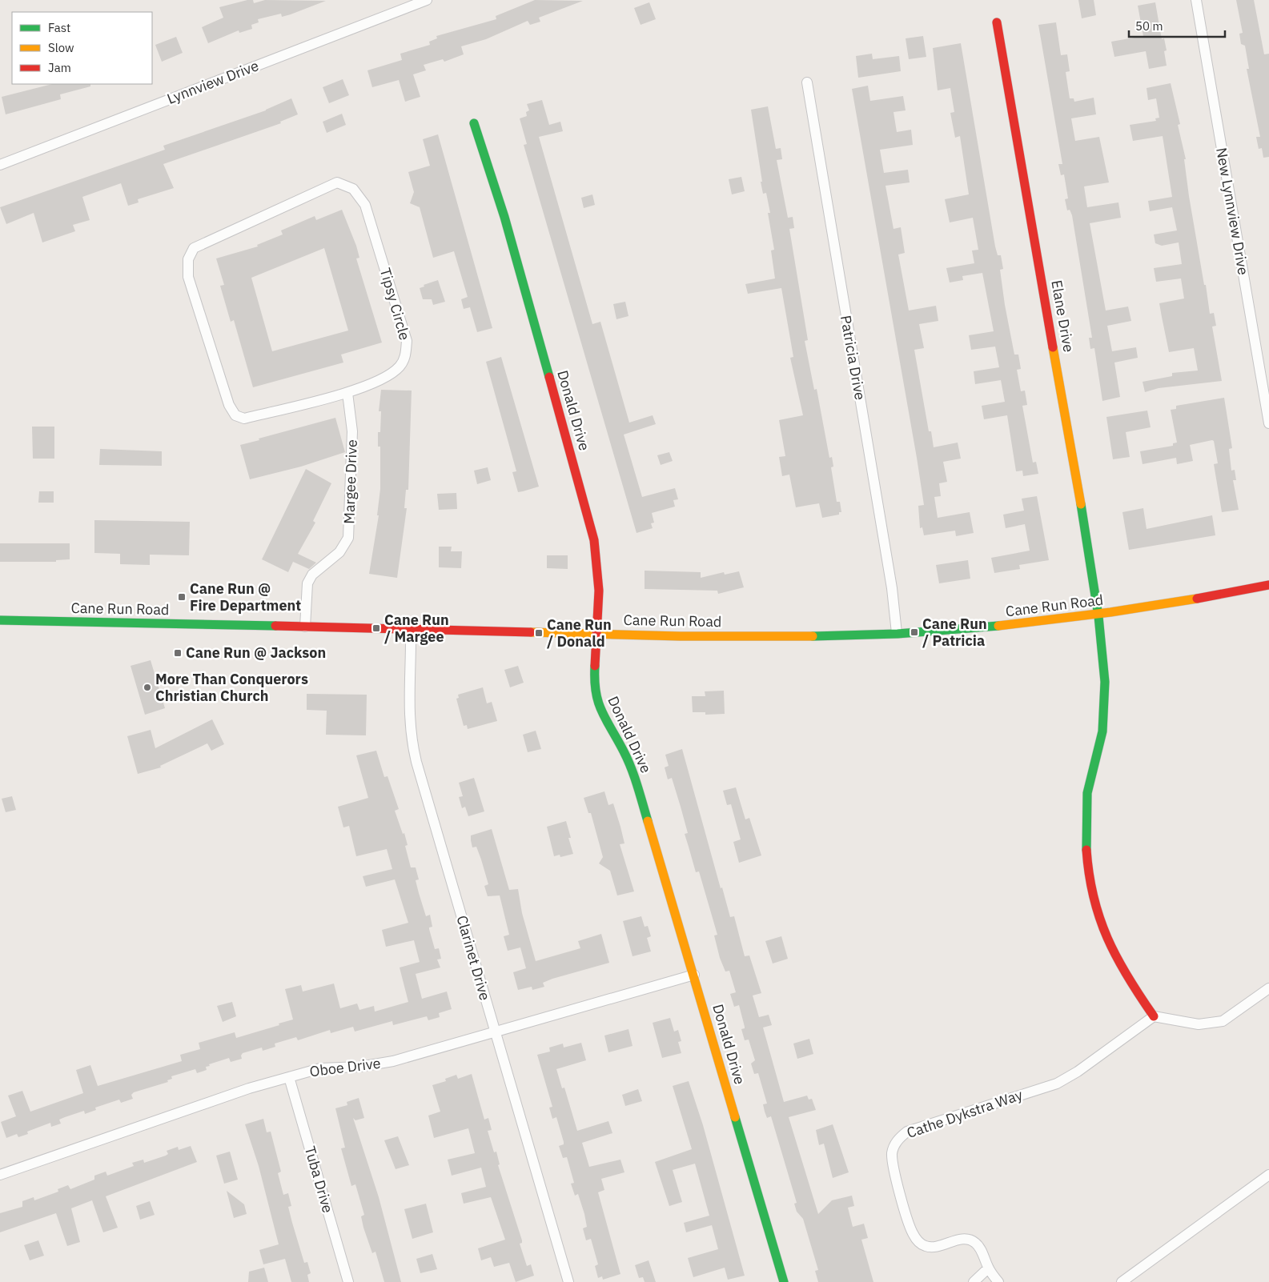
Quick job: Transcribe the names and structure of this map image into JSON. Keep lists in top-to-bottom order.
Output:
{
  "streets": {
    "main road": ["Elane Drive", "Donald Drive", "Cane Run Road"],
    "street": [
      "Lynnview Drive",
      "New Lynnview Drive",
      "Tipsy Circle",
      "Patricia Drive",
      "Margee Drive",
      "Clarinet Drive",
      "Oboe Drive",
      "Cathe Dykstra Way",
      "Tuba Drive"
    ]
  },
  "crossings": [
    ["Tipsy Circle", "Margee Drive"],
    ["Elane Drive", "Cane Run Road"],
    ["Patricia Drive", "Cane Run Road"],
    ["Donald Drive", "Cane Run Road"],
    ["Donald Drive", "Oboe Drive"],
    ["Margee Drive", "Cane Run Road"],
    ["Cane Run Road", "Clarinet Drive"],
    ["Clarinet Drive", "Oboe Drive"],
    ["Oboe Drive", "Tuba Drive"]
  ],
  "places": {
    "transit": [
      "Cane Run @ Fire Department",
      "Cane Run / Margee",
      "Cane Run / Patricia",
      "Cane Run / Donald",
      "Cane Run @ Jackson"
    ],
    "other": ["More Than Conquerors Christian Church"]
  },
  "legend": ["Fast", "Slow", "Jam"],
  "scale_bar": "50 m"
}
